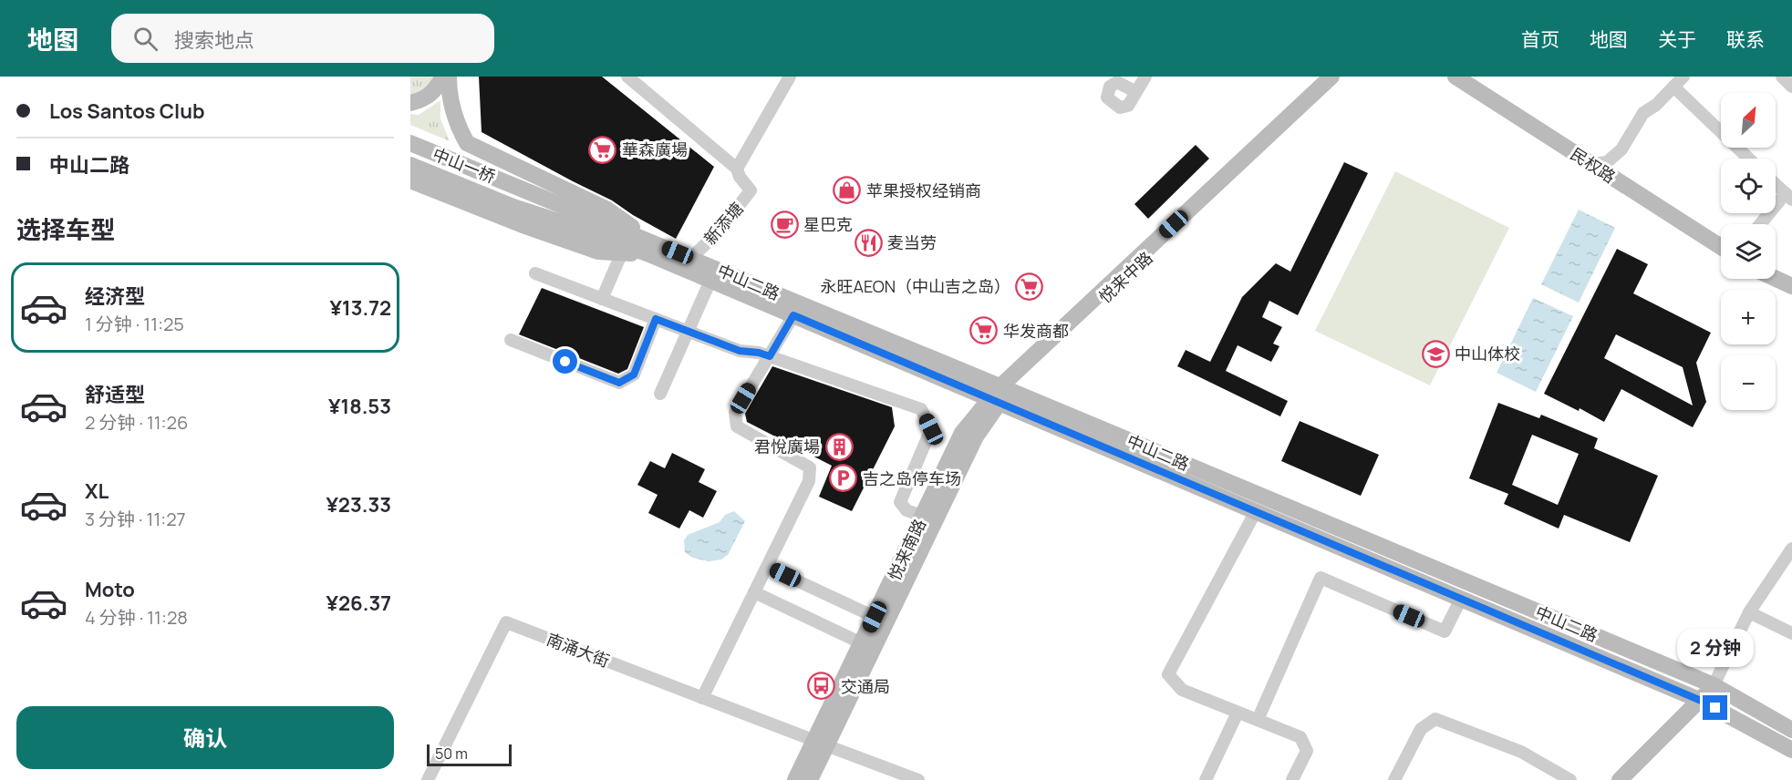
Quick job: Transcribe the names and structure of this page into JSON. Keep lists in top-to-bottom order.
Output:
{
  "streets": {
    "main road": [
      "中山一桥",
      "民权路",
      "悦来中路",
      "中山二路",
      "悦来南路"
    ],
    "street": ["新添塘", "南涌大街"]
  },
  "crossings": [
    ["中山一桥", "中山二路"],
    ["新添塘", "中山二路"],
    ["悦来中路", "中山二路"],
    ["悦来中路", "悦来南路"],
    ["中山二路", "悦来南路"],
    ["悦来南路", "南涌大街"]
  ],
  "places": {
    "supermarket": ["華森廣場", "永旺AEON（中山吉之岛）", "华发商都"],
    "shop": ["苹果授权经销商"],
    "cafe": ["星巴克"],
    "restaurant": ["麦当劳"],
    "school or university": ["中山体校"],
    "building": ["君悅廣場"],
    "parking": ["吉之岛停车场"],
    "bus stop": ["交通局"]
  },
  "scale_bar": "50 m",
  "north": "top right",
  "page": {
    "header": "地图",
    "search": "搜索地点",
    "nav": [
      "首页",
      "地图",
      "关于",
      "联系"
    ],
    "banner": ["Los Santos Club", "中山二路"],
    "map_buttons": ["+", "−"],
    "heading": "选择车型",
    "list": [
      {
        "name": "经济型",
        "note": "1 分钟 · 11:25",
        "value": "¥13.72"
      },
      {
        "name": "舒适型",
        "note": "2 分钟 · 11:26",
        "value": "¥18.53"
      },
      {
        "name": "XL",
        "note": "3 分钟 · 11:27",
        "value": "¥23.33"
      },
      {
        "name": "Moto",
        "note": "4 分钟 · 11:28",
        "value": "¥26.37"
      }
    ],
    "bubble": "2 分钟",
    "buttons": "确认",
    "scale": "50 m"
  }
}
